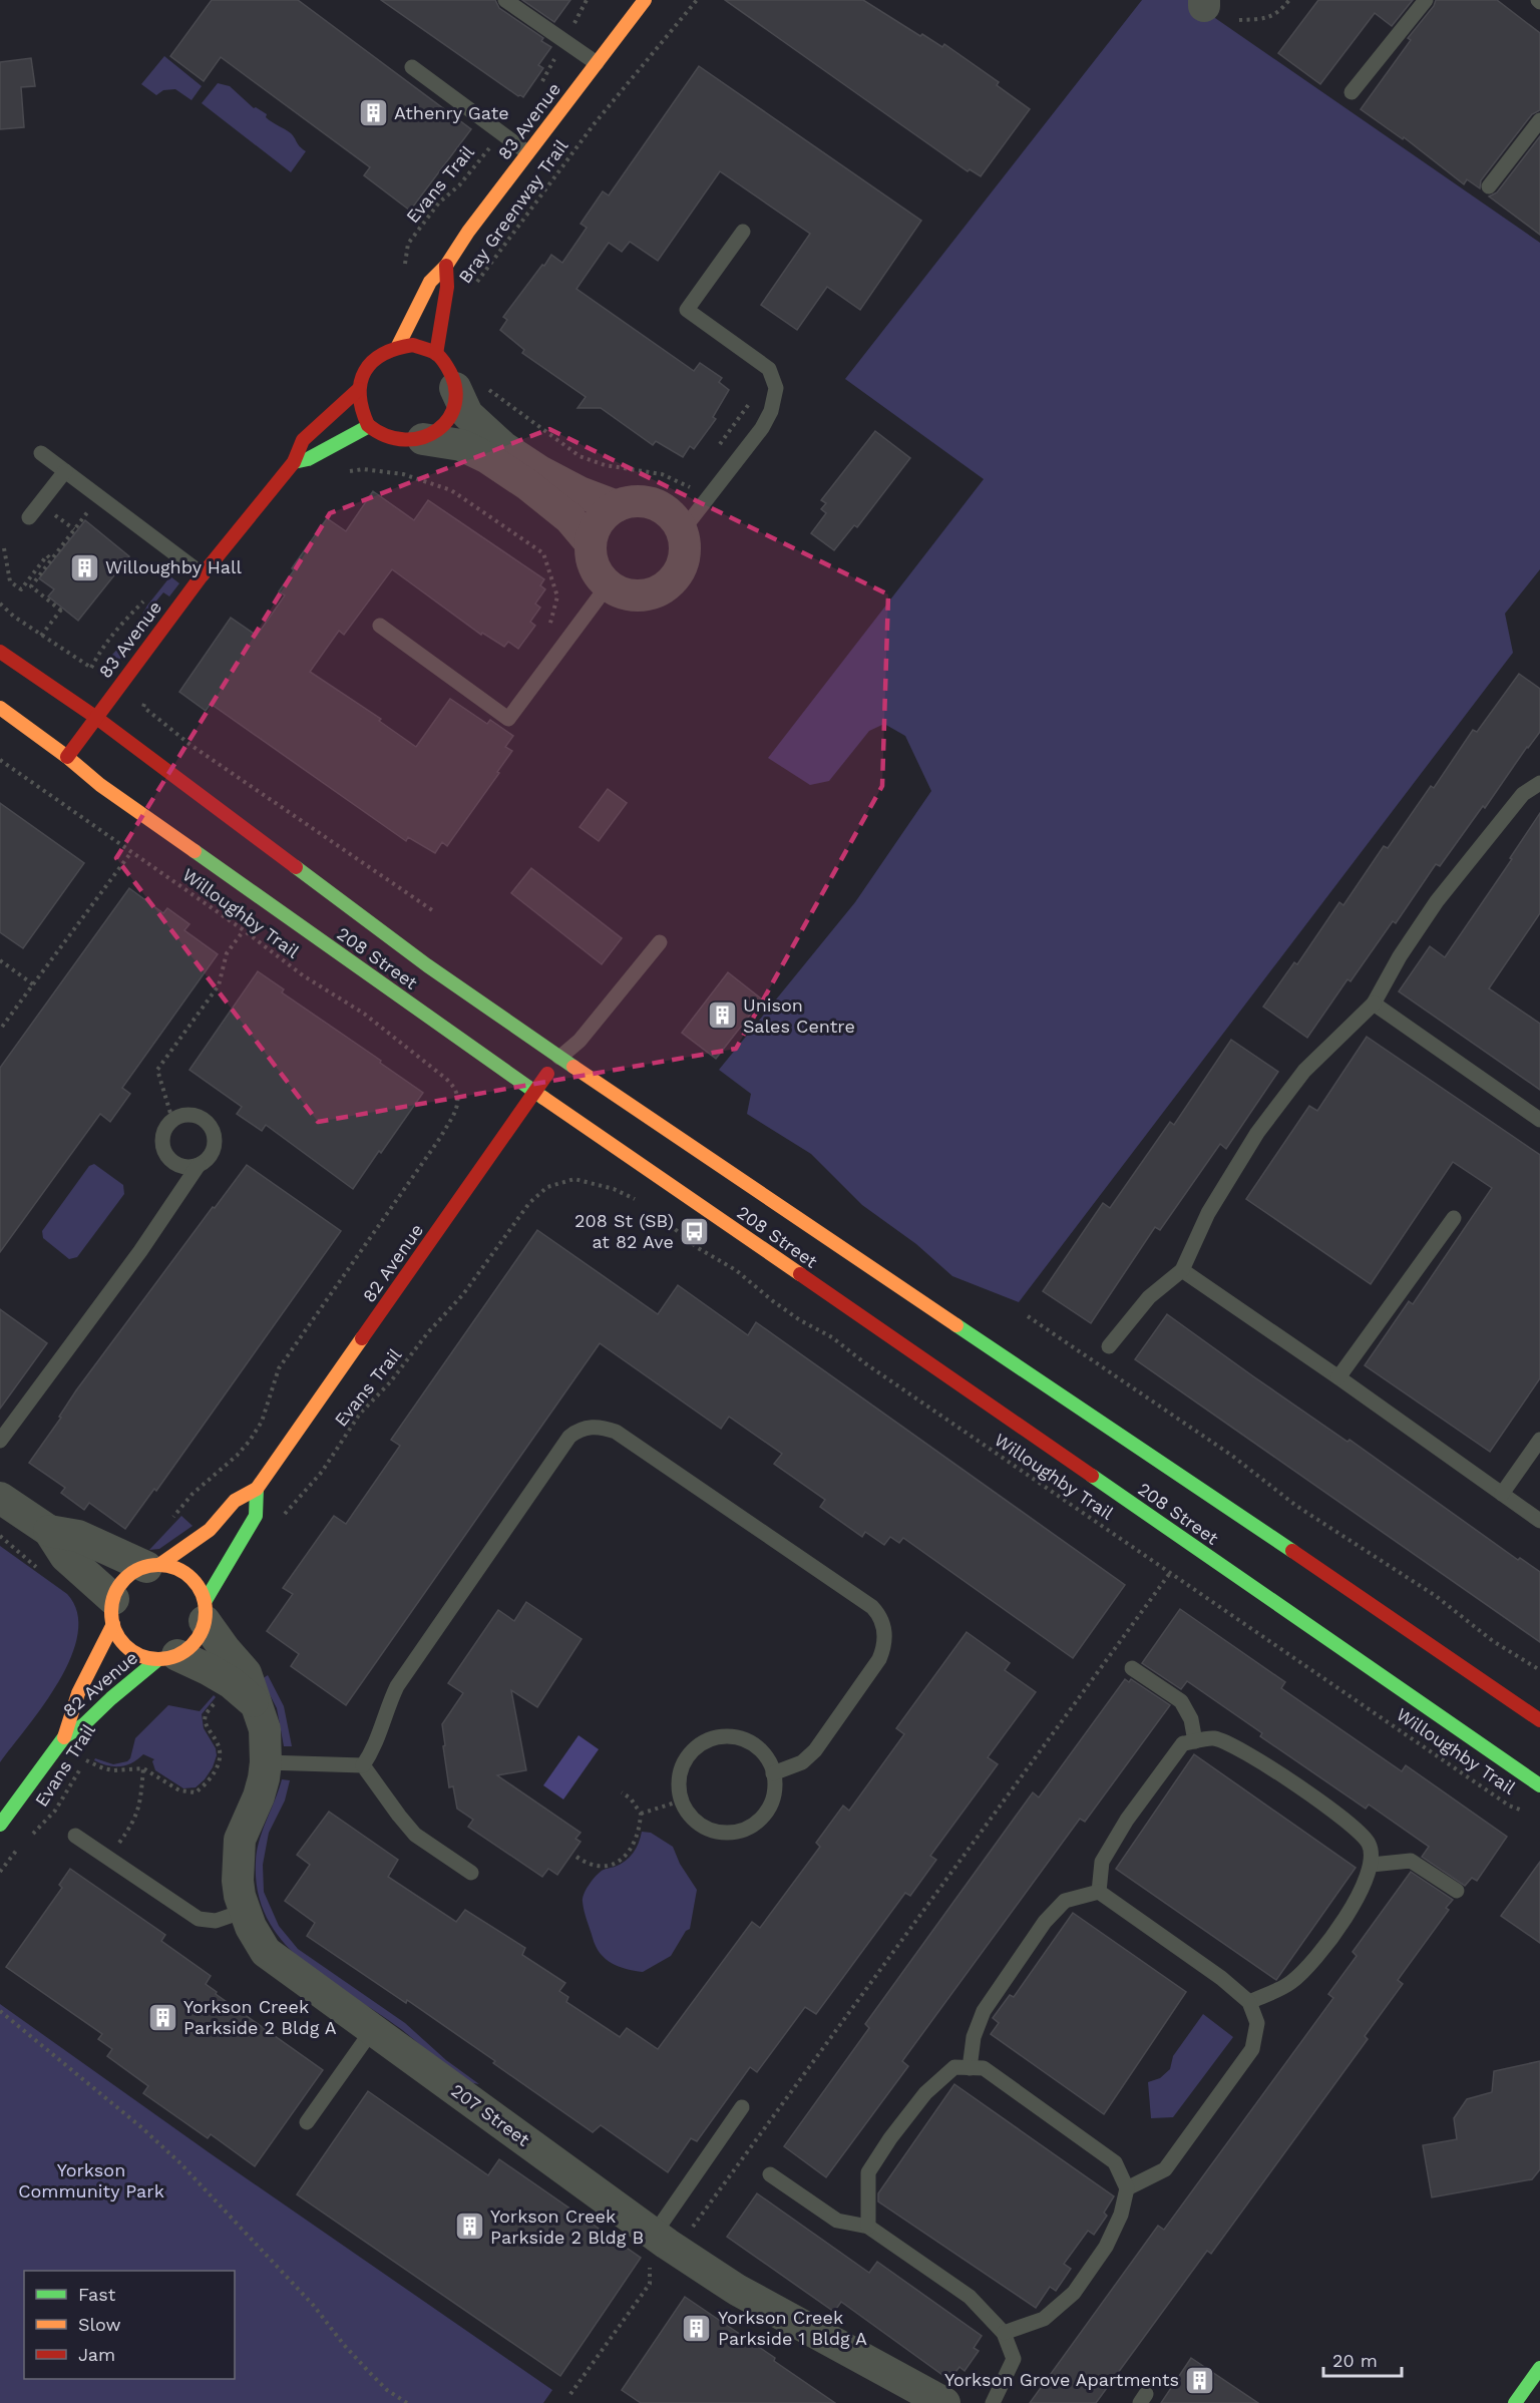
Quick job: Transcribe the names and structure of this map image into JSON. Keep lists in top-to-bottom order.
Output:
{
  "streets": {
    "main road": ["83 Avenue", "208 Street", "82 Avenue"],
    "street": ["207 Street"],
    "path": ["Evans Trail", "Bray Greenway Trail", "Willoughby Trail"]
  },
  "crossings": [
    ["83 Avenue", "208 Street"],
    ["208 Street", "82 Avenue"],
    ["82 Avenue", "207 Street"]
  ],
  "parks": ["Yorkson Community Park"],
  "places": {
    "building": [
      "Athenry Gate",
      "Willoughby Hall",
      "Unison Sales Centre",
      "Yorkson Creek Parkside 2 Bldg A",
      "Yorkson Creek Parkside 2 Bldg B",
      "Yorkson Creek Parkside 1 Bldg A",
      "Yorkson Grove Apartments"
    ],
    "bus stop": ["208 St (SB) at 82 Ave"]
  },
  "legend": ["Fast", "Slow", "Jam"],
  "scale_bar": "20 m"
}
